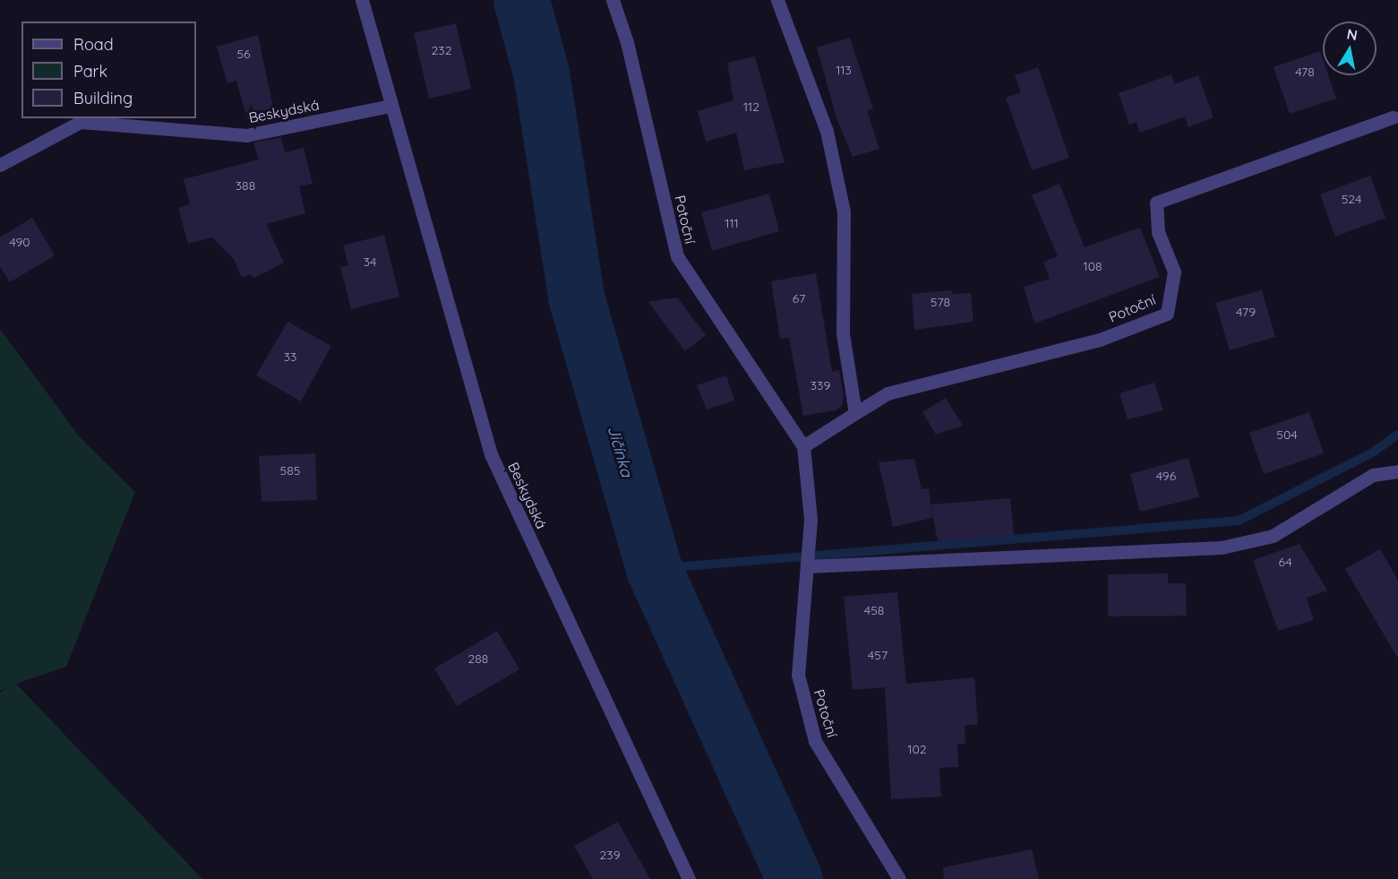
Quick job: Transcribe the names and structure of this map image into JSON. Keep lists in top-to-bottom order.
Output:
{
  "streets": {
    "street": ["Beskydská", "Potoční"]
  },
  "water": ["Jičínka"],
  "house_numbers": [
    "232",
    "56",
    "113",
    "478",
    "112",
    "388",
    "524",
    "111",
    "490",
    "34",
    "108",
    "67",
    "578",
    "479",
    "33",
    "339",
    "504",
    "585",
    "496",
    "64",
    "458",
    "457",
    "288",
    "102",
    "239"
  ],
  "legend": ["Road", "Park", "Building"],
  "north": "top"
}
